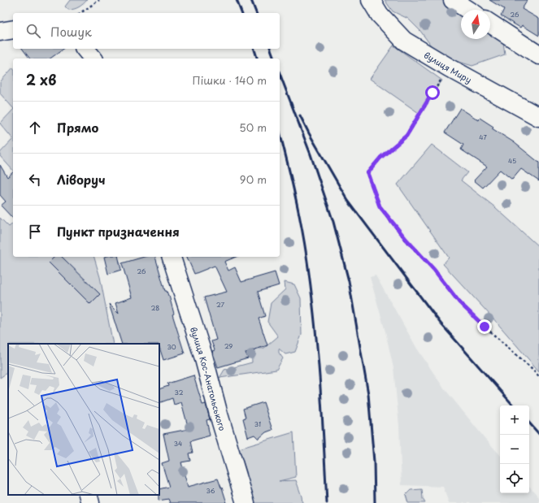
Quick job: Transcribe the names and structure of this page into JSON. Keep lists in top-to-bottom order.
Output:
{
  "streets": {
    "street": ["вулиця Миру", "вулиця Кос-Анатольського"]
  },
  "house_numbers": [
    "26",
    "47",
    "45",
    "26",
    "27",
    "28",
    "29",
    "30",
    "32",
    "31",
    "34",
    "36"
  ],
  "north": "top",
  "page": {
    "search": "Пошук",
    "heading": ["2 хв", "Пішки · 140 m"],
    "list": [
      ["Прямо", "50 m"],
      ["Ліворуч", "90 m"],
      "Пункт призначення"
    ],
    "map_buttons": ["+", "−"]
  }
}
